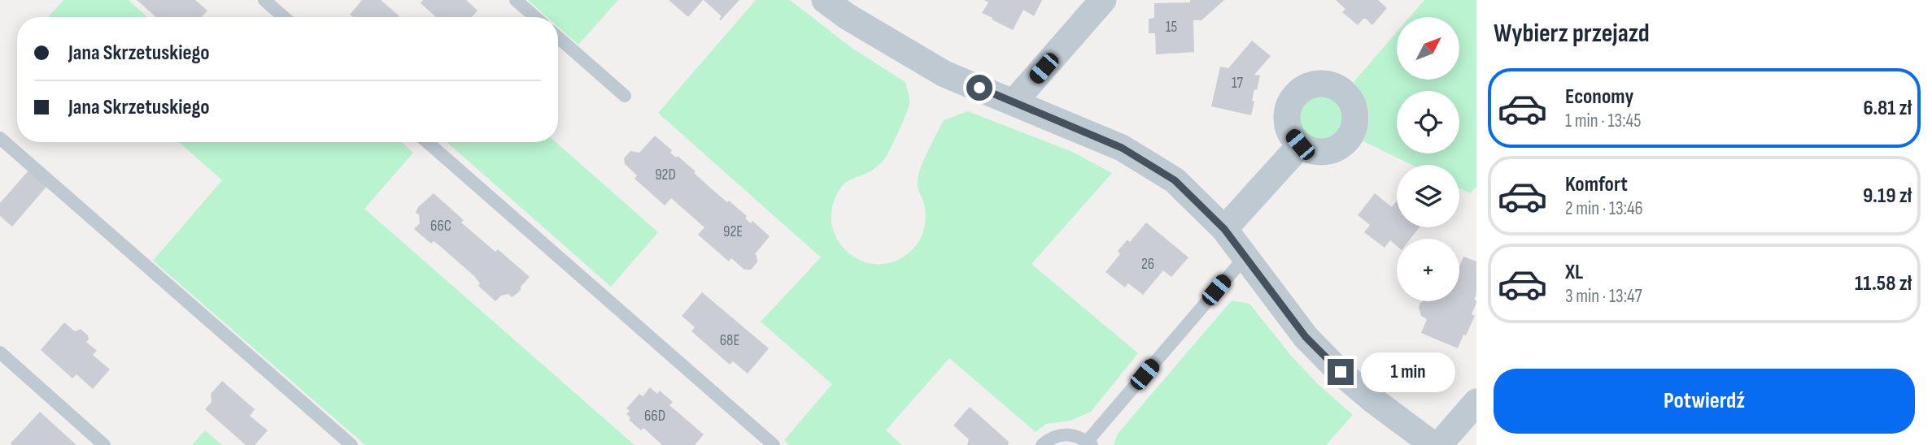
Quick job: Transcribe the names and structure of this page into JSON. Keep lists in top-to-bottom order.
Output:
{
  "house_numbers": [
    "15",
    "17",
    "92D",
    "66C",
    "92E",
    "26",
    "68E",
    "66D"
  ],
  "north": "top right",
  "page": {
    "heading": "Wybierz przejazd",
    "map_buttons": "+",
    "banner": ["Jana Skrzetuskiego", "Jana Skrzetuskiego"],
    "list": [
      {
        "name": "Economy",
        "note": "1 min · 13:45",
        "value": "6.81 zł"
      },
      {
        "name": "Komfort",
        "note": "2 min · 13:46",
        "value": "9.19 zł"
      },
      {
        "name": "XL",
        "note": "3 min · 13:47",
        "value": "11.58 zł"
      }
    ],
    "bubble": "1 min",
    "buttons": "Potwierdź"
  }
}
